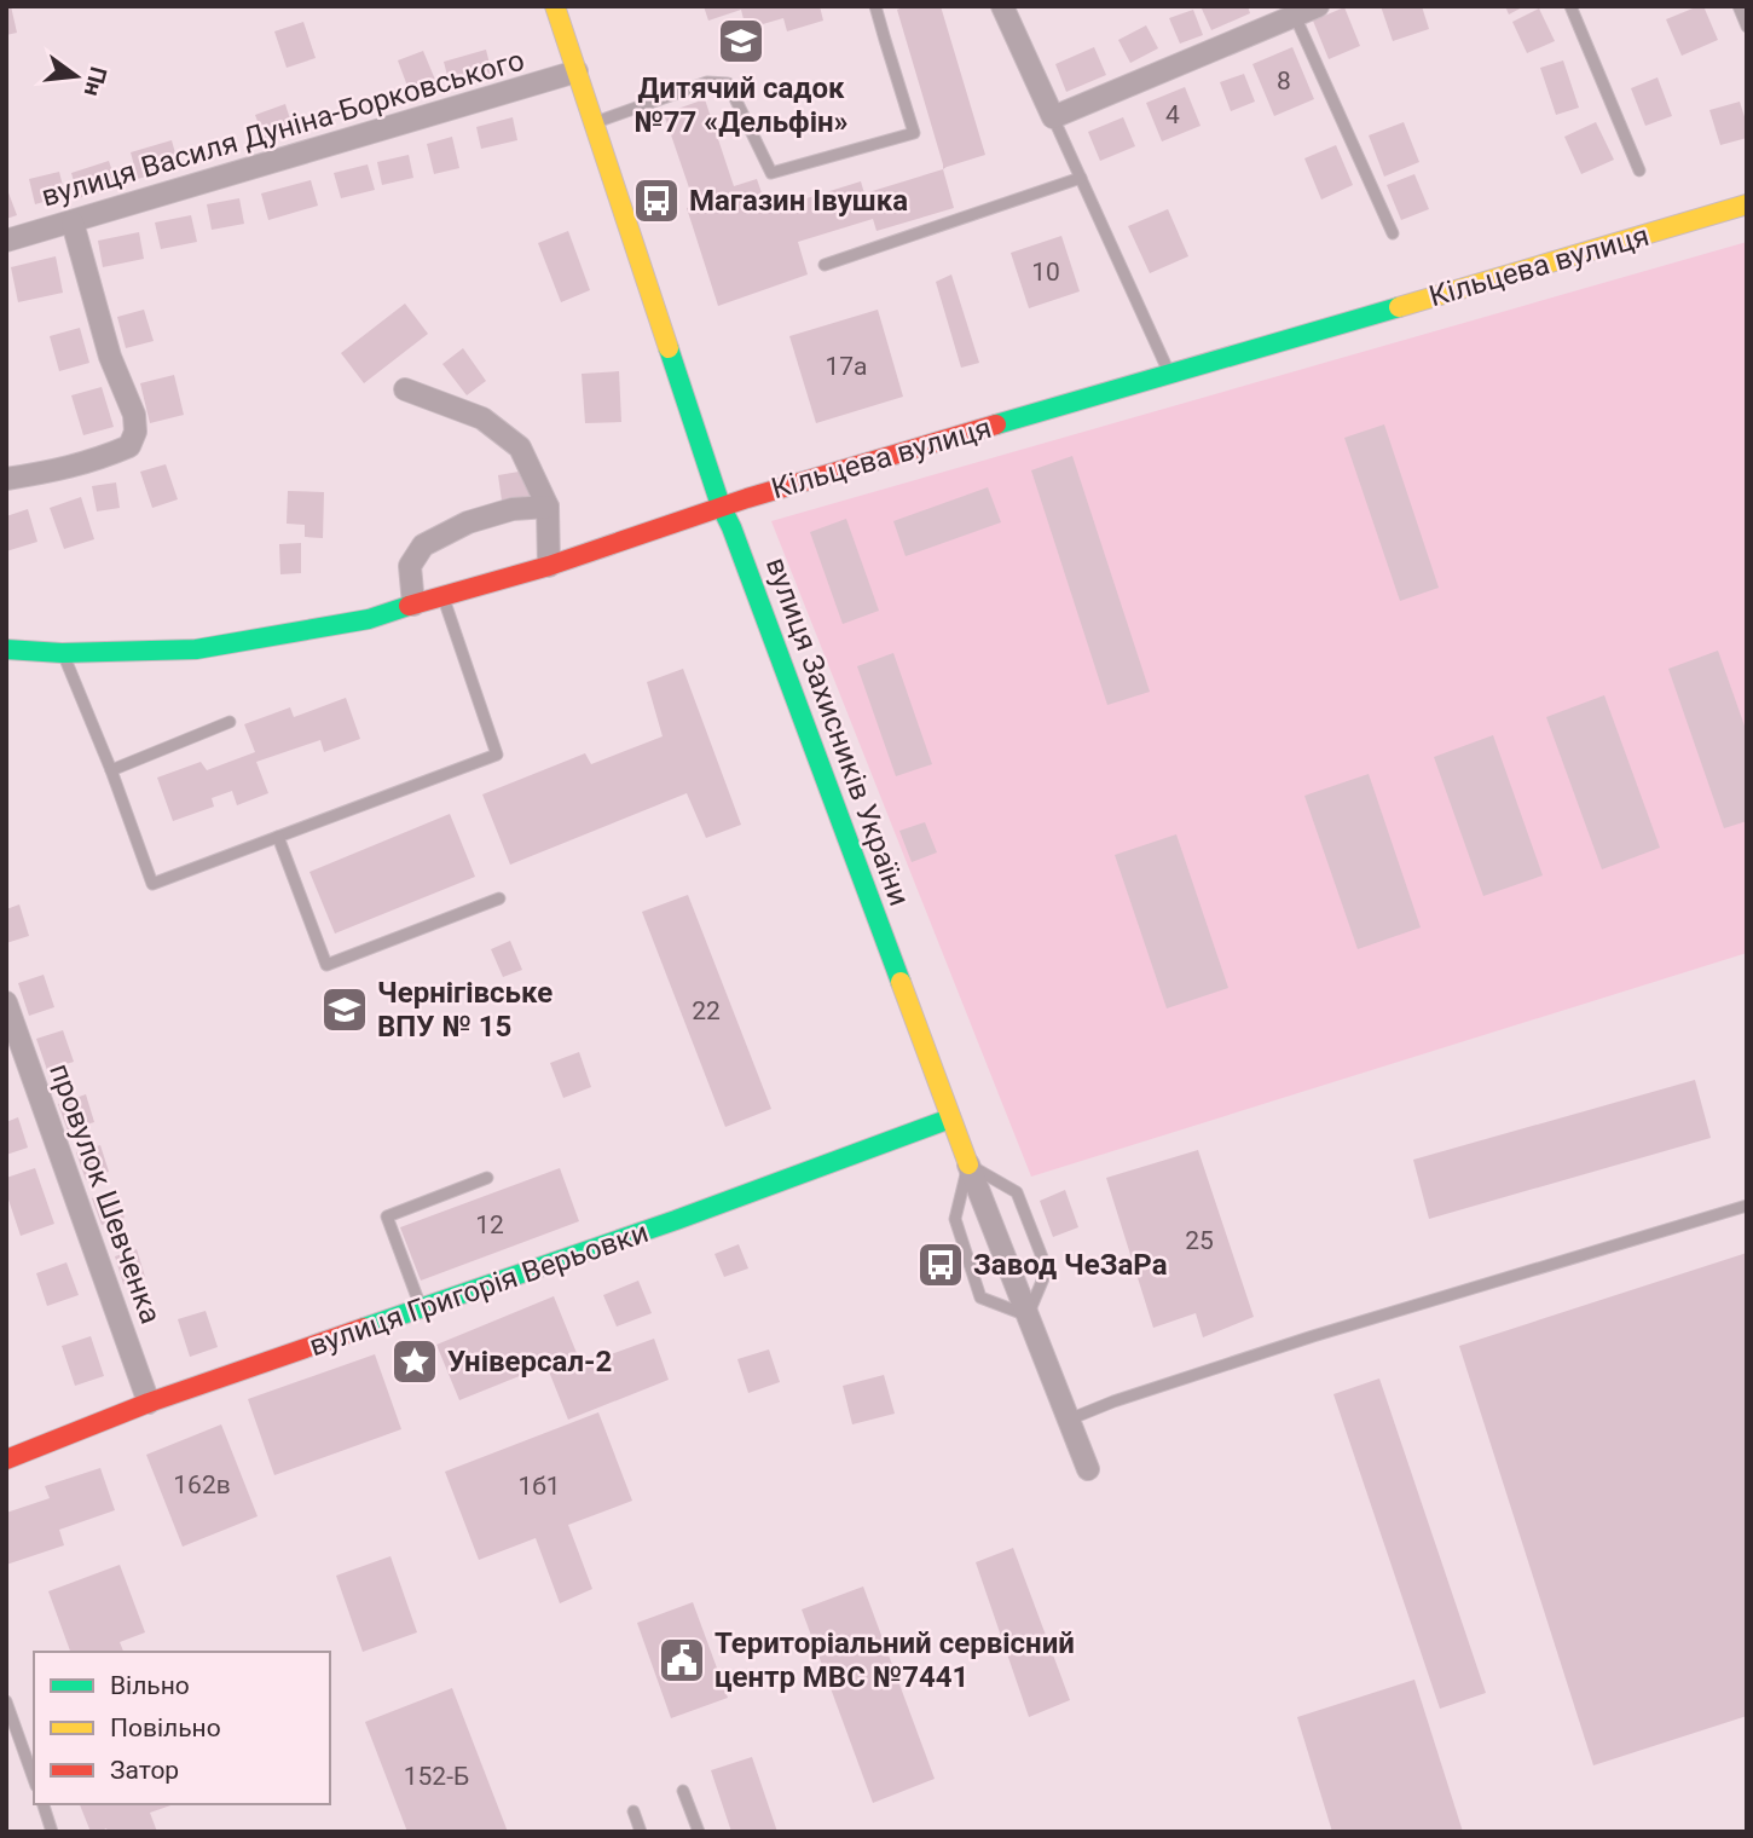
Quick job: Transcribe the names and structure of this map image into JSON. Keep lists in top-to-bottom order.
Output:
{
  "streets": {
    "street": [
      "вулиця Василя Дуніна-Борковського",
      "Кільцева вулиця",
      "вулиця Захисників України",
      "провулок Шевченка",
      "вулиця Григорія Верьовки"
    ]
  },
  "crossings": [
    ["вулиця Василя Дуніна-Борковського", "вулиця Захисників України"],
    ["Кільцева вулиця", "вулиця Захисників України"],
    ["вулиця Захисників України", "вулиця Григорія Верьовки"],
    ["провулок Шевченка", "вулиця Григорія Верьовки"]
  ],
  "places": {
    "school or university": ["Дитячий садок №77 «Дельфін»", "Чернігівське ВПУ № 15"],
    "bus stop": ["Магазин Івушка", "Завод ЧеЗаРа"],
    "place": ["Універсал-2"],
    "public building": ["Територіальний сервісний центр МВС №7441"]
  },
  "house_numbers": [
    "8",
    "4",
    "10",
    "17а",
    "22",
    "12",
    "25",
    "162в",
    "1б1",
    "152-Б"
  ],
  "legend": ["Вільно", "Повільно", "Затор"],
  "north": "right"
}
